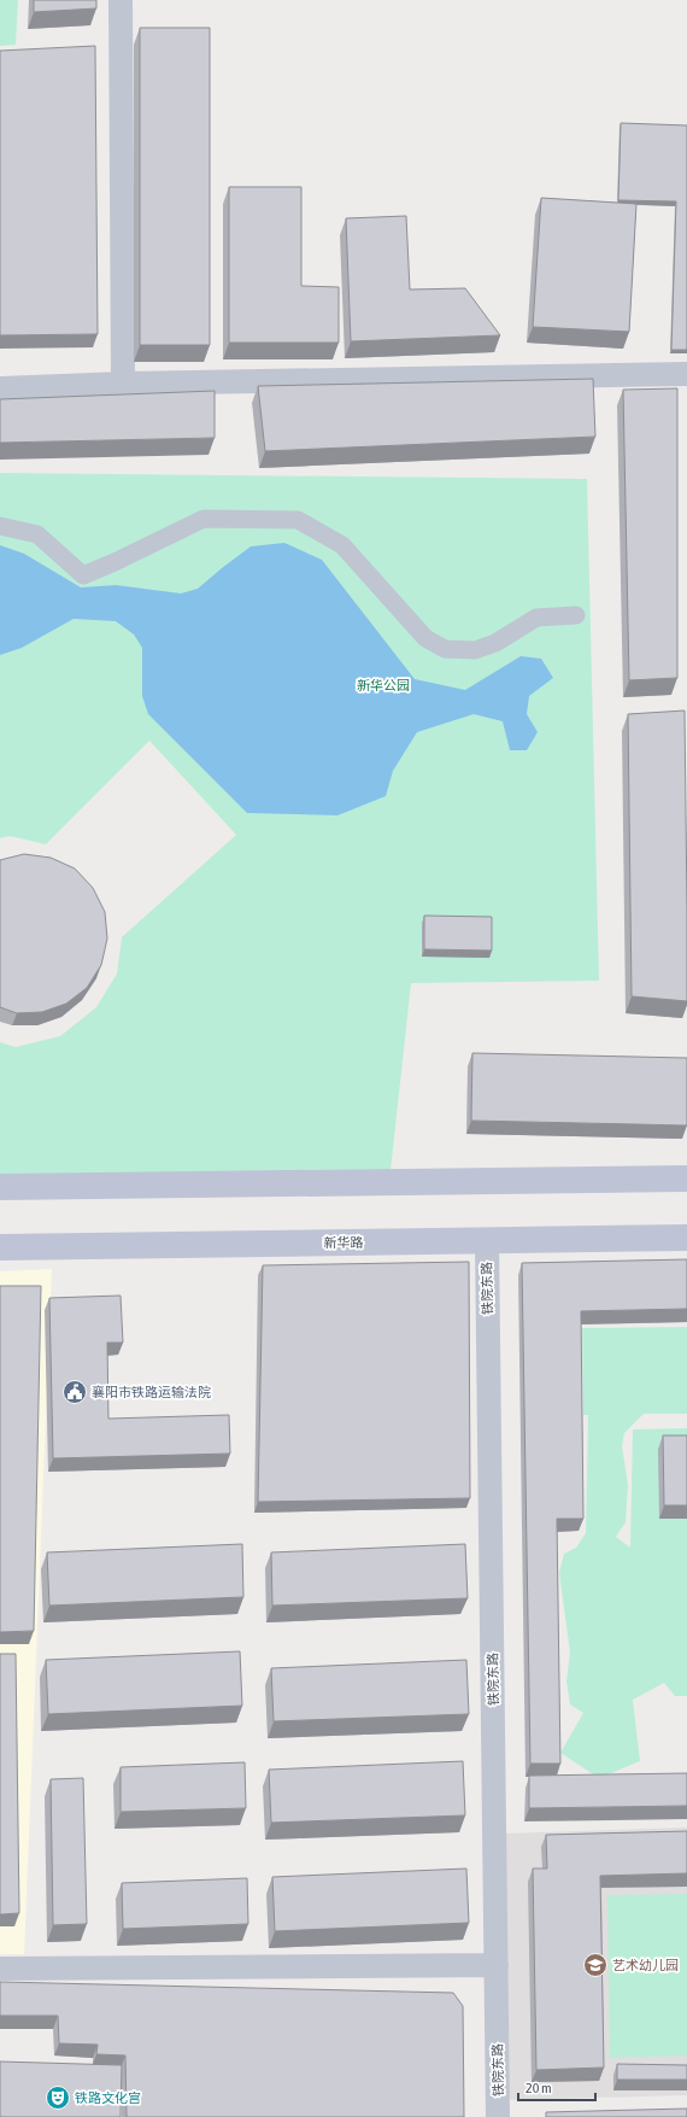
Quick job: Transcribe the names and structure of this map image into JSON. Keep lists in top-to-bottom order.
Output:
{
  "streets": {
    "main road": ["新华路"],
    "street": ["铁院东路"]
  },
  "crossings": [
    ["新华路", "铁院东路"]
  ],
  "parks": ["新华公园"],
  "places": {
    "public building": ["襄阳市铁路运输法院"],
    "school or university": ["艺术幼儿园"],
    "theatre": ["铁路文化宫"]
  },
  "scale_bar": "20 m"
}
